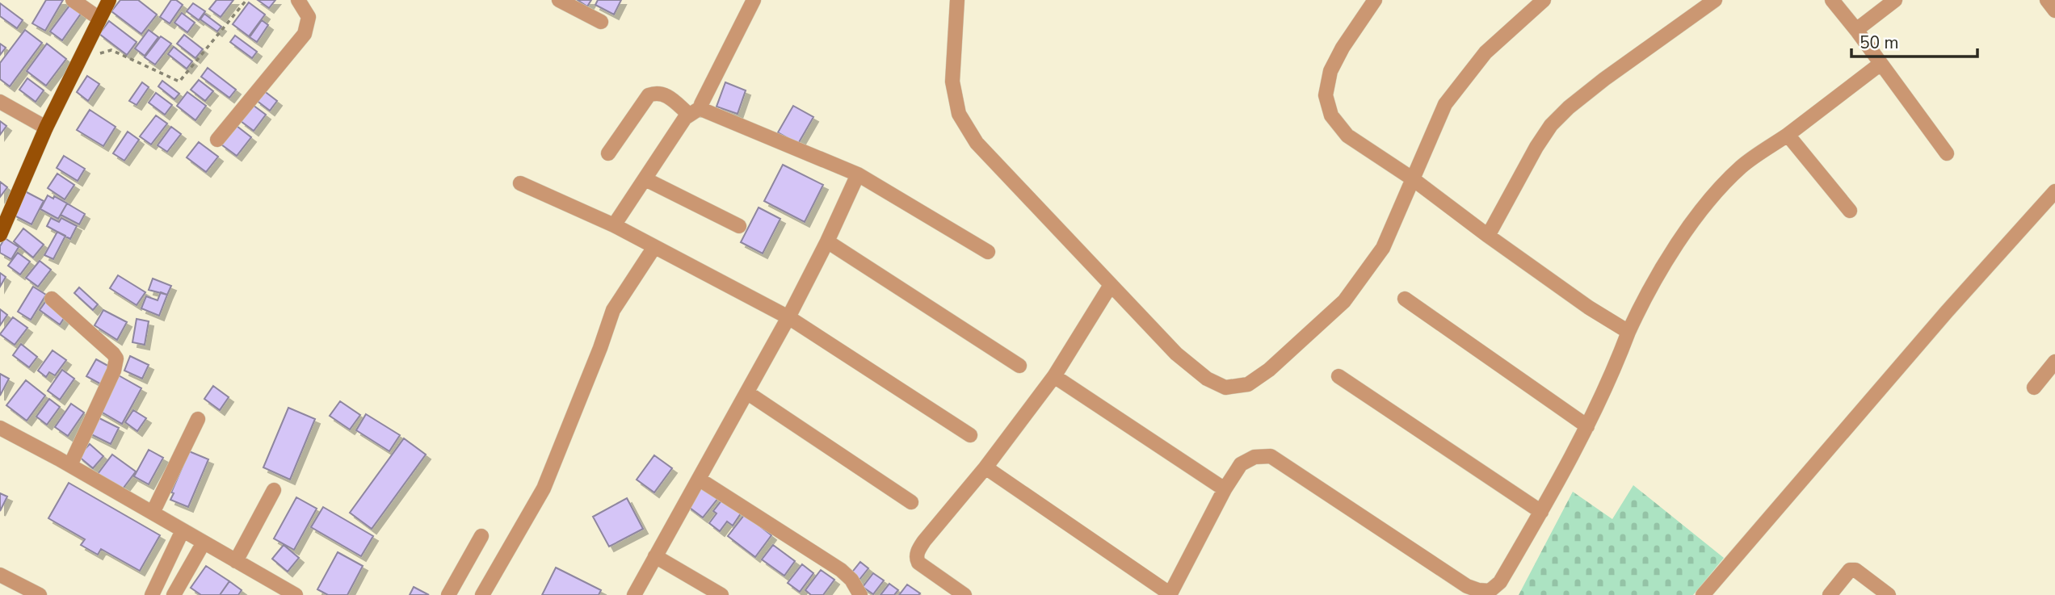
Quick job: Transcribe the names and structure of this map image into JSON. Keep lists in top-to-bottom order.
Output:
{
  "scale_bar": "50 m"
}
